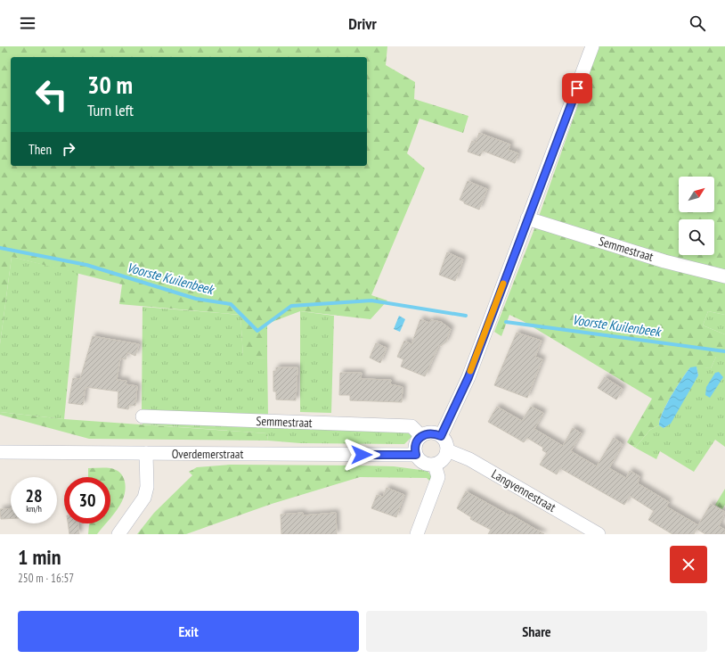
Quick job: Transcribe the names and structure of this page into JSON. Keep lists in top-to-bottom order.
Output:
{
  "streets": {
    "street": ["Semmestraat", "Overdemerstraat", "Langvennestraat"]
  },
  "crossings": [
    ["Semmestraat", "Overdemerstraat"],
    ["Semmestraat", "Langvennestraat"],
    ["Overdemerstraat", "Langvennestraat"]
  ],
  "water": ["Voorste Kuilenbeek"],
  "north": "top right",
  "page": {
    "header": "Drivr",
    "turn": ["30 m", "Turn left"],
    "then": "Then",
    "speed": "28 km/h",
    "limit": "30",
    "heading": ["1 min", "250 m · 16:57"],
    "buttons": ["Exit", "Share"]
  }
}
